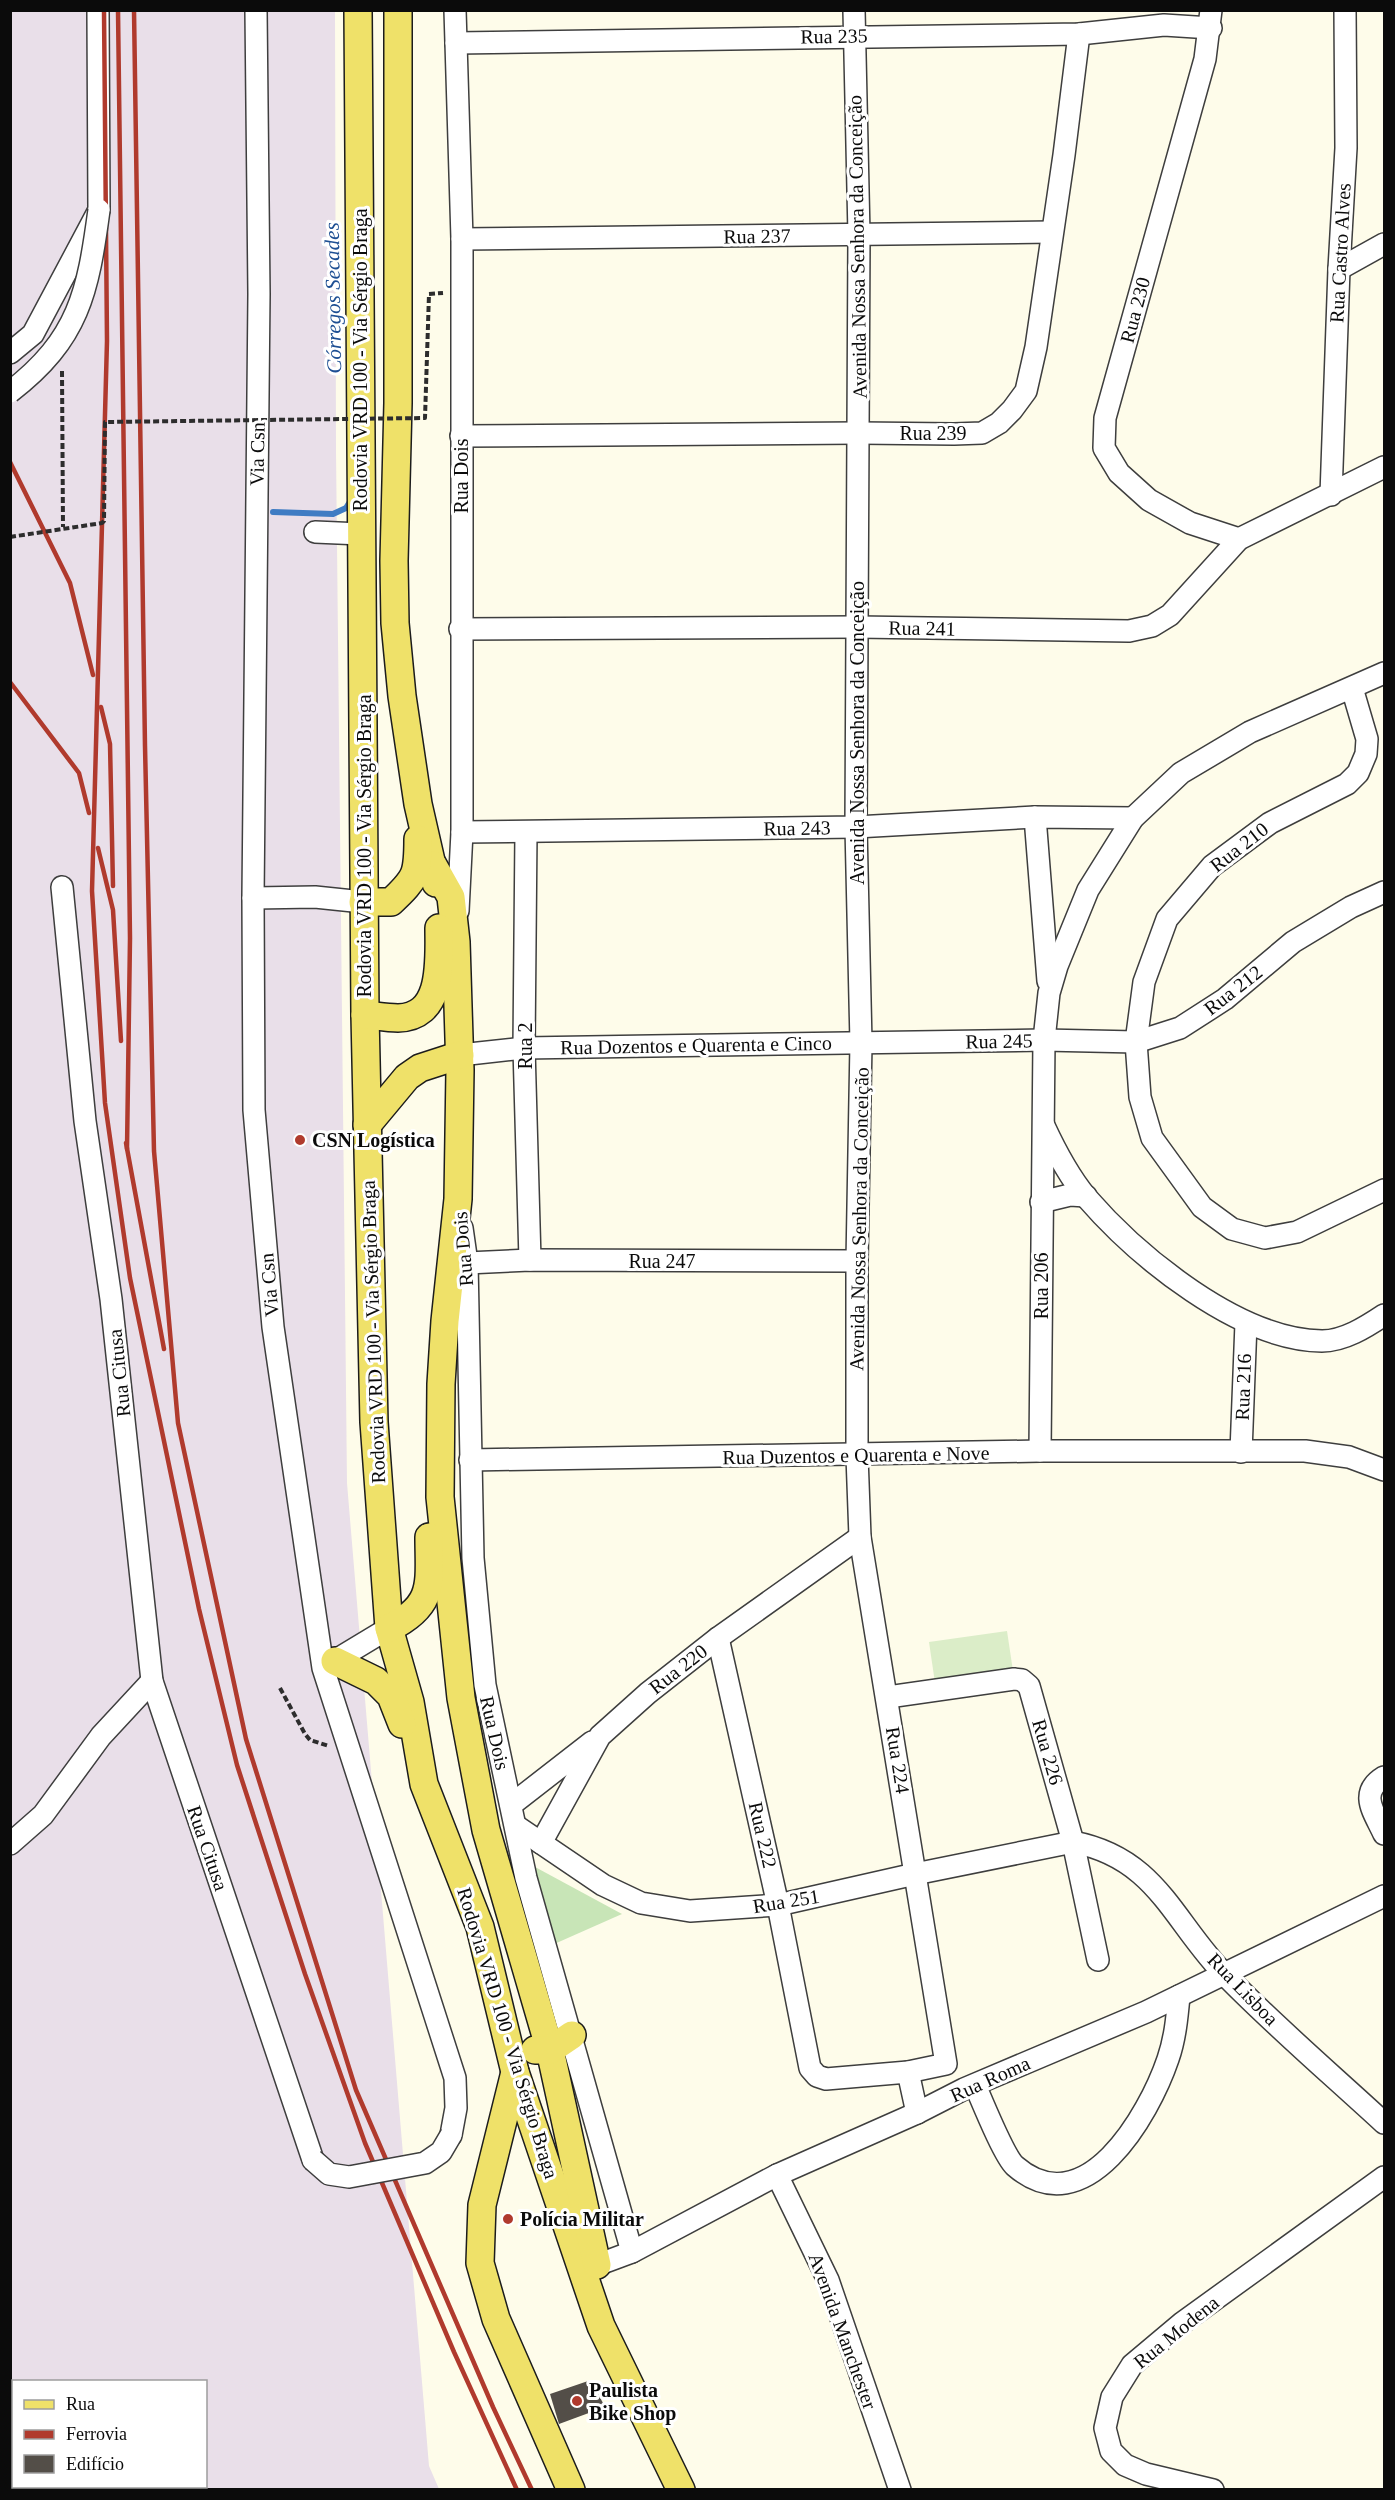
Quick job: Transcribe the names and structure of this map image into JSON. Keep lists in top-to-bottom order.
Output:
{
  "streets": {
    "main road": ["Rodovia VRD 100 - Via Sérgio Braga"],
    "street": [
      "Rua 235",
      "Rua 237",
      "Avenida Nossa Senhora da Conceição",
      "Rua Castro Alves",
      "Rua 230",
      "Rua 239",
      "Via Csn",
      "Rua Dois",
      "Rua 241",
      "Rua 243",
      "Rua 210",
      "Rua 212",
      "Rua 245",
      "Rua Dozentos e Quarenta e Cinco",
      "Rua 2",
      "Rua 247",
      "Rua 206",
      "Rua Citusa",
      "Rua 216",
      "Rua Duzentos e Quarenta e Nove",
      "Rua 220",
      "Rua 226",
      "Rua 224",
      "Rua 222",
      "Rua 251",
      "Rua Lisboa",
      "Rua Roma",
      "Avenida Manchester",
      "Rua Modena"
    ]
  },
  "crossings": [
    ["Rua 235", "Avenida Nossa Senhora da Conceição"],
    ["Rua 235", "Rua 230"],
    ["Rua 235", "Rua 239"],
    ["Rua 235", "Rua Dois"],
    ["Rua 237", "Avenida Nossa Senhora da Conceição"],
    ["Rua 237", "Rua 239"],
    ["Rua 237", "Rua Dois"],
    ["Avenida Nossa Senhora da Conceição", "Rua 239"],
    ["Avenida Nossa Senhora da Conceição", "Rua 241"],
    ["Avenida Nossa Senhora da Conceição", "Rua 243"],
    ["Avenida Nossa Senhora da Conceição", "Rua 245"],
    ["Avenida Nossa Senhora da Conceição", "Rua Dozentos e Quarenta e Cinco"],
    ["Avenida Nossa Senhora da Conceição", "Rua 247"],
    ["Avenida Nossa Senhora da Conceição", "Rua Duzentos e Quarenta e Nove"],
    ["Avenida Nossa Senhora da Conceição", "Rua 224"],
    ["Rua 230", "Rua 241"],
    ["Rodovia VRD 100 - Via Sérgio Braga", "Rua Dois"],
    ["Rodovia VRD 100 - Via Sérgio Braga", "Rua Dozentos e Quarenta e Cinco"],
    ["Rodovia VRD 100 - Via Sérgio Braga", "Rua Roma"],
    ["Rua 239", "Rua Dois"],
    ["Via Csn", "Rua Citusa"],
    ["Rua Dois", "Rua 241"],
    ["Rua Dois", "Rua 243"],
    ["Rua Dois", "Rua 247"],
    ["Rua Dois", "Rua Duzentos e Quarenta e Nove"],
    ["Rua Dois", "Rua 251"],
    ["Rua Dois", "Rua Roma"],
    ["Rua 243", "Rua 2"],
    ["Rua 210", "Rua 212"],
    ["Rua 210", "Rua 245"],
    ["Rua 212", "Rua 245"],
    ["Rua 245", "Rua Dozentos e Quarenta e Cinco"],
    ["Rua 245", "Rua 206"],
    ["Rua Dozentos e Quarenta e Cinco", "Rua 2"],
    ["Rua 2", "Rua 247"],
    ["Rua 206", "Rua Duzentos e Quarenta e Nove"],
    ["Rua 216", "Rua Duzentos e Quarenta e Nove"],
    ["Rua Duzentos e Quarenta e Nove", "Rua 224"],
    ["Rua 220", "Rua 224"],
    ["Rua 220", "Rua 222"],
    ["Rua 220", "Rua 251"],
    ["Rua 226", "Rua 224"],
    ["Rua 226", "Rua 251"],
    ["Rua 226", "Rua Lisboa"],
    ["Rua 224", "Rua 222"],
    ["Rua 224", "Rua 251"],
    ["Rua 222", "Rua 251"],
    ["Rua 251", "Rua Lisboa"],
    ["Rua Lisboa", "Rua Roma"],
    ["Rua Roma", "Avenida Manchester"]
  ],
  "water": ["Córregos Secades"],
  "places": ["CSN Logística", "Polícia Militar", "Paulista Bike Shop"],
  "legend": ["Rua", "Ferrovia", "Edifício"]
}
